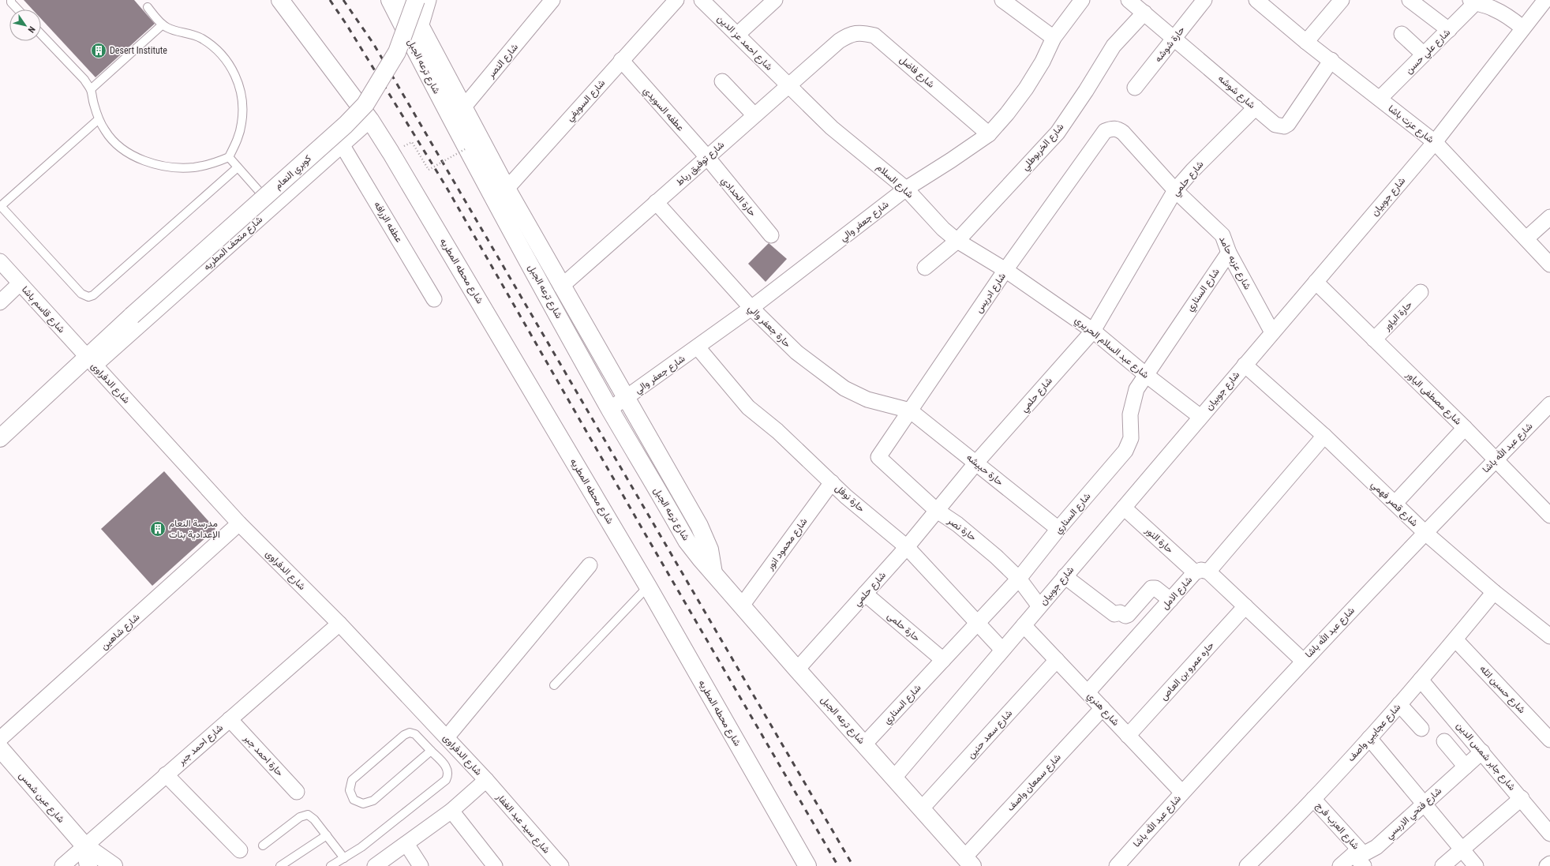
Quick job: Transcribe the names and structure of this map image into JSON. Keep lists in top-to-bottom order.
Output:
{
  "streets": {
    "street": [
      "شارع احمد عز الدين",
      "حارة شوشه",
      "شارع علي حسن",
      "شارع النصر",
      "شارع ترعه الجبل",
      "شارع فاضل",
      "شارع شوشه",
      "شارع السويفي",
      "عطفه السويدي",
      "شارع عزت باشا",
      "شارع الخربوطلي",
      "شارع توفيق رباط",
      "كوبري النعام",
      "شارع حلمي",
      "شارع السلام",
      "حارة الحدادي",
      "شارع جوبيان",
      "شارع جعفر والي",
      "عطفه الزرافه",
      "شارع متحف المطريه",
      "شارع عزبه حامد",
      "شارع محطه المطريه",
      "شارع السناري",
      "شارع ادريس",
      "شارع قاسم باشا",
      "حارة الياور",
      "حارة جعفر والي",
      "شارع عبد السلام الحريري",
      "شارع الدفراوى",
      "شارع مصطفى الياور",
      "شارع عبد الله باشا",
      "حارة حبيشه",
      "حارة نوفل",
      "شارع قصر فهمي",
      "حارة نصر",
      "حارة النور",
      "شارع محمود انور",
      "شارع الامل",
      "حارة حلمى",
      "شارع شاهين",
      "حاره عمرو بن العاص",
      "شارع حسين اتله",
      "شارع هنري",
      "شارع عجايبي واصف",
      "شارع سعد حنين",
      "شارع احمد جبر",
      "حارة احمد جبر",
      "شارع جابر شمس الدين",
      "شارع سمعان واصف",
      "شارع عين شمس",
      "شارع فتحي الاربسي",
      "شارع سيد عبد الغفار",
      "شارع العزب فرج"
    ]
  },
  "crossings": [
    ["شارع احمد عز الدين", "شارع توفيق رباط"],
    ["شارع احمد عز الدين", "شارع السلام"],
    ["حارة شوشه", "شارع شوشه"],
    ["شارع علي حسن", "شارع عزت باشا"],
    ["شارع النصر", "شارع ترعه الجبل"],
    ["شارع ترعه الجبل", "شارع السويفي"],
    ["شارع ترعه الجبل", "شارع توفيق رباط"],
    ["شارع ترعه الجبل", "شارع حلمي"],
    ["شارع ترعه الجبل", "شارع جوبيان"],
    ["شارع ترعه الجبل", "شارع جعفر والي"],
    ["شارع ترعه الجبل", "شارع السناري"],
    ["شارع ترعه الجبل", "شارع محمود انور"],
    ["شارع ترعه الجبل", "شارع سعد حنين"],
    ["شارع ترعه الجبل", "شارع سمعان واصف"],
    ["شارع فاضل", "شارع توفيق رباط"],
    ["شارع فاضل", "شارع جعفر والي"],
    ["شارع شوشه", "شارع عزت باشا"],
    ["شارع شوشه", "شارع الخربوطلي"],
    ["شارع شوشه", "شارع حلمي"],
    ["شارع السويفي", "عطفه السويدي"],
    ["عطفه السويدي", "شارع توفيق رباط"],
    ["عطفه السويدي", "حارة الحدادي"],
    ["شارع عزت باشا", "شارع جوبيان"],
    ["شارع الخربوطلي", "شارع السلام"],
    ["شارع توفيق رباط", "شارع السلام"],
    ["شارع توفيق رباط", "حارة الحدادي"],
    ["شارع توفيق رباط", "حارة جعفر والي"],
    ["كوبري النعام", "شارع متحف المطريه"],
    ["شارع حلمي", "شارع عزبه حامد"],
    ["شارع حلمي", "شارع عبد السلام الحريري"],
    ["شارع حلمي", "حارة حبيشه"],
    ["شارع حلمي", "حارة نوفل"],
    ["شارع حلمي", "حارة نصر"],
    ["شارع حلمي", "حارة حلمى"],
    ["شارع السلام", "شارع جعفر والي"],
    ["شارع السلام", "شارع ادريس"],
    ["شارع السلام", "شارع عبد السلام الحريري"],
    ["شارع جوبيان", "شارع عزبه حامد"],
    ["شارع جوبيان", "شارع عبد السلام الحريري"],
    ["شارع جوبيان", "شارع مصطفى الياور"],
    ["شارع جوبيان", "حارة نوفل"],
    ["شارع جوبيان", "شارع قصر فهمي"],
    ["شارع جوبيان", "حارة نصر"],
    ["شارع جوبيان", "حارة النور"],
    ["شارع جوبيان", "شارع هنري"],
    ["شارع جعفر والي", "حارة جعفر والي"],
    ["شارع جعفر والي", "حارة نوفل"],
    ["عطفه الزرافه", "شارع متحف المطريه"],
    ["شارع متحف المطريه", "شارع محطه المطريه"],
    ["شارع متحف المطريه", "شارع قاسم باشا"],
    ["شارع متحف المطريه", "شارع الدفراوى"],
    ["شارع عزبه حامد", "شارع السناري"],
    ["شارع عزبه حامد", "شارع ادريس"],
    ["شارع السناري", "شارع عبد السلام الحريري"],
    ["شارع السناري", "حارة حبيشه"],
    ["شارع السناري", "حارة نوفل"],
    ["شارع السناري", "حارة نصر"],
    ["شارع السناري", "حارة حلمى"],
    ["شارع ادريس", "حارة جعفر والي"],
    ["شارع ادريس", "شارع عبد السلام الحريري"],
    ["شارع ادريس", "حارة حبيشه"],
    ["شارع ادريس", "حارة نصر"],
    ["شارع قاسم باشا", "شارع الدفراوى"],
    ["حارة الياور", "شارع مصطفى الياور"],
    ["حارة جعفر والي", "حارة حبيشه"],
    ["شارع الدفراوى", "شارع شاهين"],
    ["شارع الدفراوى", "شارع احمد جبر"],
    ["شارع الدفراوى", "شارع سيد عبد الغفار"],
    ["شارع مصطفى الياور", "شارع عبد الله باشا"],
    ["شارع عبد الله باشا", "شارع قصر فهمي"],
    ["شارع عبد الله باشا", "شارع هنري"],
    ["حارة نوفل", "شارع محمود انور"],
    ["شارع قصر فهمي", "شارع الامل"],
    ["شارع قصر فهمي", "شارع عجايبي واصف"],
    ["حارة النور", "شارع الامل"],
    ["شارع الامل", "شارع هنري"],
    ["حاره عمرو بن العاص", "شارع هنري"],
    ["شارع حسين اتله", "شارع عجايبي واصف"],
    ["شارع هنري", "شارع سعد حنين"],
    ["شارع هنري", "شارع سمعان واصف"],
    ["شارع عجايبي واصف", "شارع جابر شمس الدين"],
    ["شارع عجايبي واصف", "شارع العزب فرج"],
    ["شارع احمد جبر", "حارة احمد جبر"],
    ["شارع احمد جبر", "شارع عين شمس"],
    ["شارع جابر شمس الدين", "شارع فتحي الاربسي"],
    ["شارع فتحي الاربسي", "شارع العزب فرج"]
  ],
  "places": {
    "building": ["Desert Institute", "مدرسة النعام الإعدادية بنات"]
  },
  "north": "bottom right"
}
